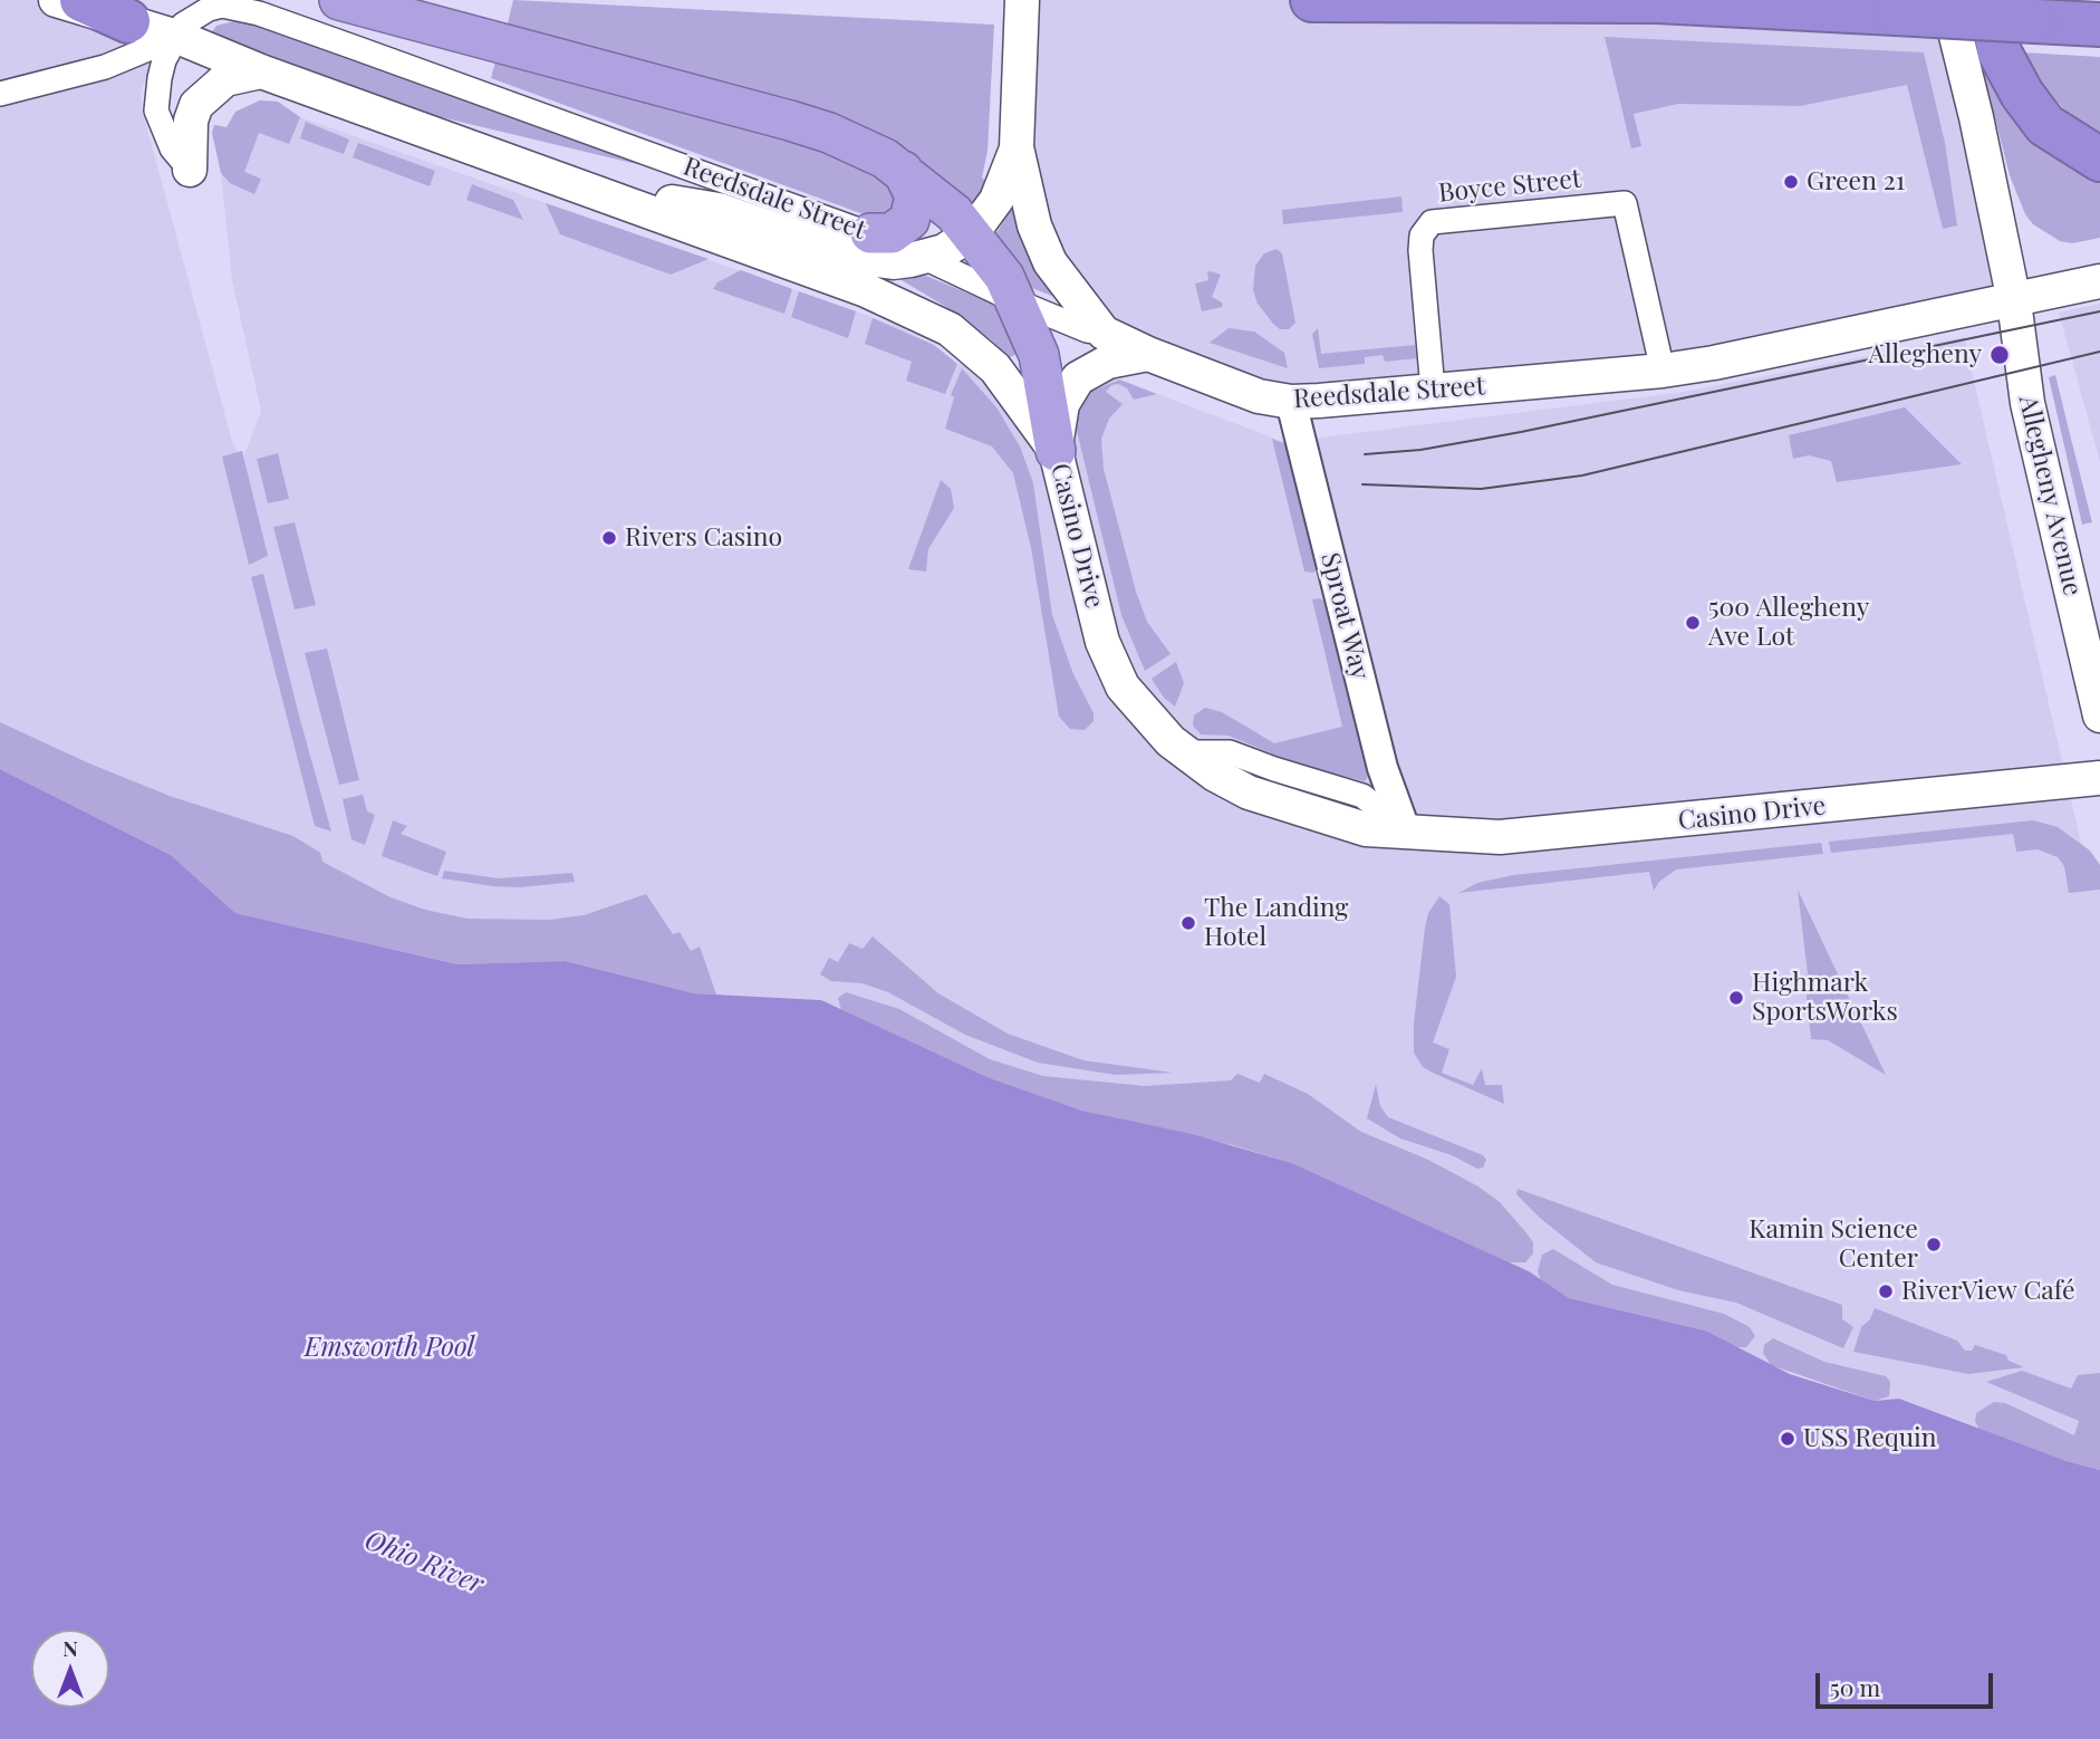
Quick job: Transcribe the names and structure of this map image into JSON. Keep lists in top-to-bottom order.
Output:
{
  "streets": {
    "main road": ["Reedsdale Street", "Allegheny Avenue", "Casino Drive"],
    "street": ["Boyce Street", "Sproat Way"]
  },
  "crossings": [
    ["Boyce Street", "Reedsdale Street"],
    ["Reedsdale Street", "Allegheny Avenue"],
    ["Reedsdale Street", "Sproat Way"],
    ["Casino Drive", "Sproat Way"]
  ],
  "water": ["Emsworth Pool", "Ohio River"],
  "places": [
    "Green 21",
    "Allegheny",
    "Rivers Casino",
    "500 Allegheny Ave Lot",
    "The Landing Hotel",
    "Highmark SportsWorks",
    "Kamin Science Center",
    "RiverView Café",
    "USS Requin"
  ],
  "scale_bar": "50 m",
  "north": "top"
}
